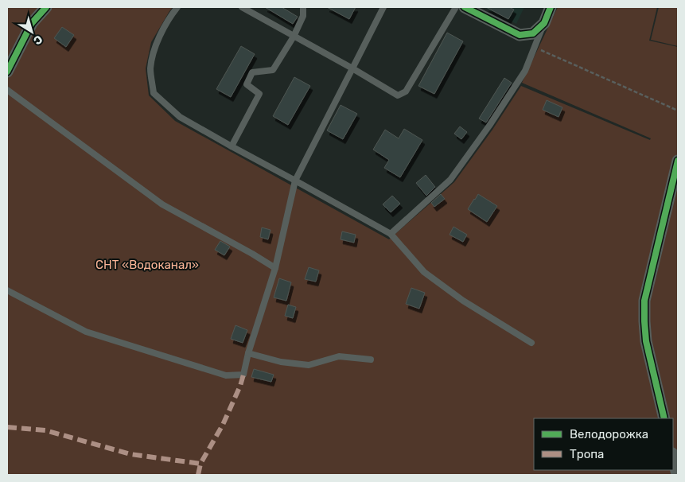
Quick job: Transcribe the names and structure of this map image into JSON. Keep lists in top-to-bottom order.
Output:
{
  "parks": ["СНТ «Водоканал»"],
  "legend": ["Велодорожка", "Тропа"],
  "north": "bottom right"
}
